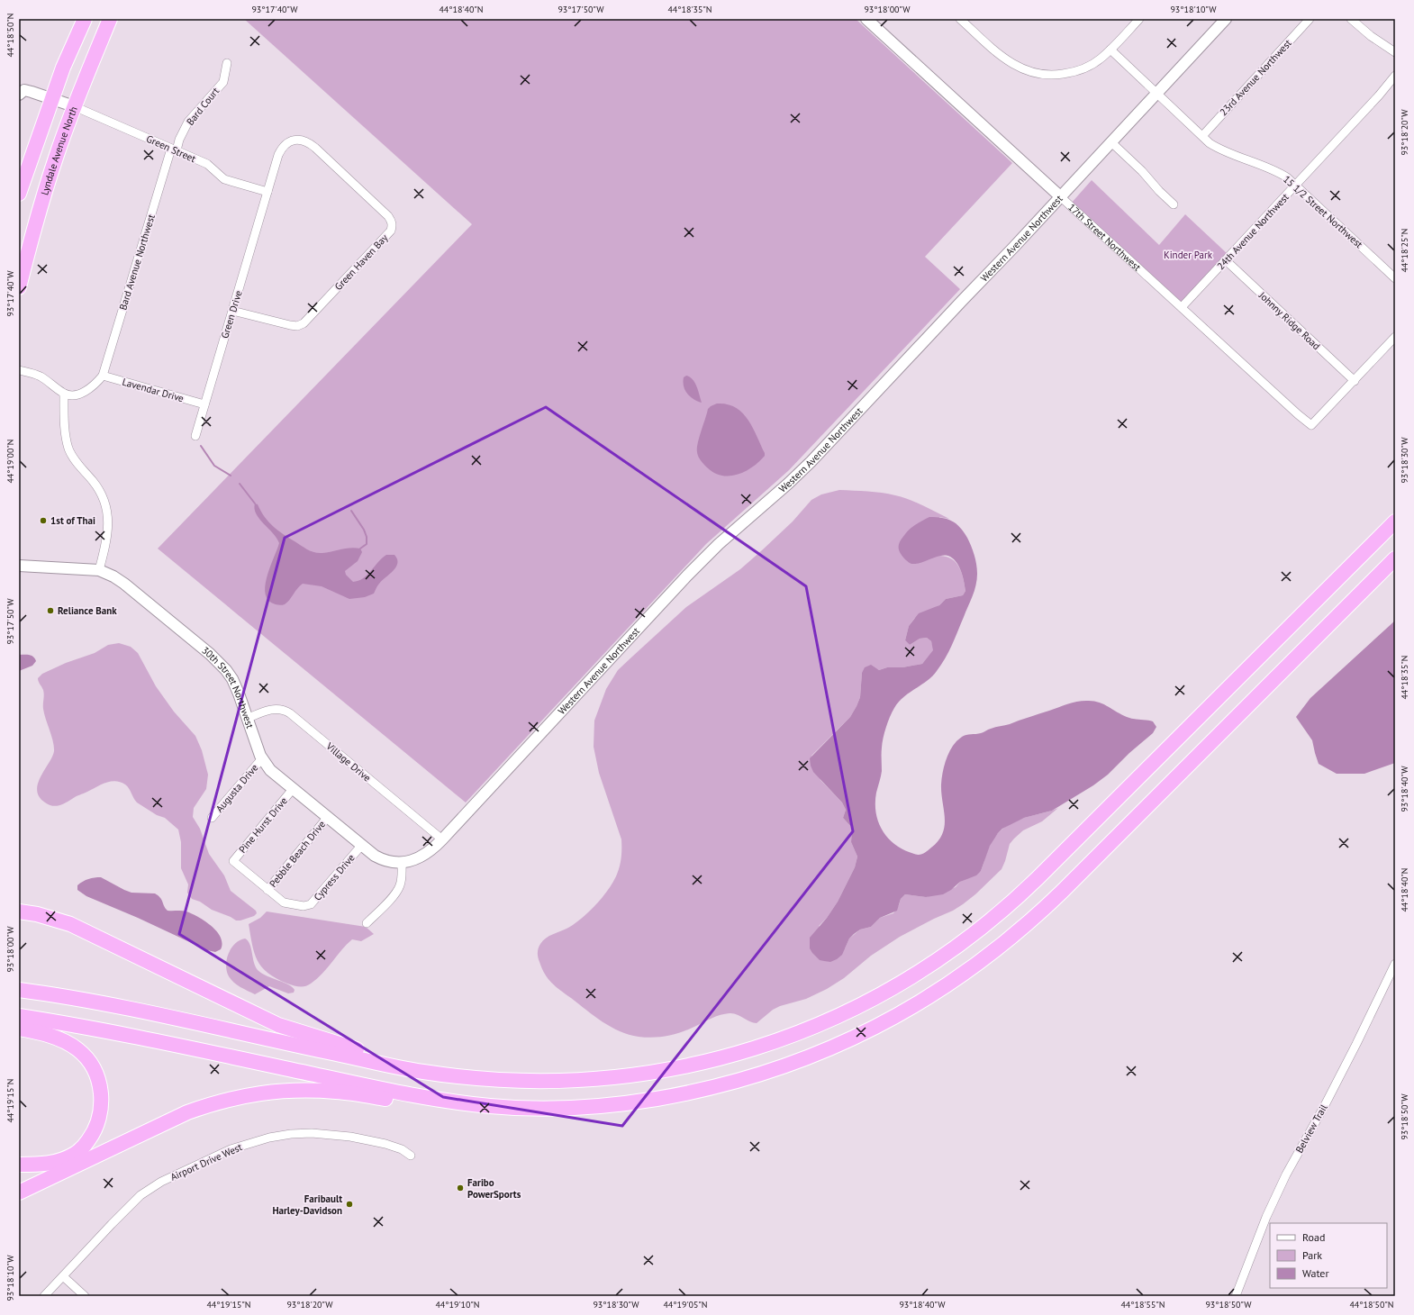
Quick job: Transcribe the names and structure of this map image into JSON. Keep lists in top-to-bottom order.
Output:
{
  "streets": {
    "highway": ["Lyndale Avenue North"],
    "street": [
      "23rd Avenue Northwest",
      "Bard Court",
      "Green Street",
      "15 1/2 Street Northwest",
      "24th Avenue Northwest",
      "17th Street Northwest",
      "Western Avenue Northwest",
      "Bard Avenue Northwest",
      "Green Haven Bay",
      "Green Drive",
      "Johnny Ridge Road",
      "Lavendar Drive",
      "30th Street Northwest",
      "Village Drive",
      "Augusta Drive",
      "Pine Hurst Drive",
      "Pebble Beach Drive",
      "Cypress Drive",
      "Belview Trail",
      "Airport Drive West"
    ]
  },
  "crossings": [
    ["23rd Avenue Northwest", "15 1/2 Street Northwest"],
    ["Bard Court", "Green Street"],
    ["Bard Court", "Bard Avenue Northwest"],
    ["Green Street", "Lyndale Avenue North"],
    ["Green Street", "Bard Avenue Northwest"],
    ["Green Street", "Green Haven Bay"],
    ["Green Street", "Green Drive"],
    ["15 1/2 Street Northwest", "24th Avenue Northwest"],
    ["15 1/2 Street Northwest", "Western Avenue Northwest"],
    ["24th Avenue Northwest", "17th Street Northwest"],
    ["24th Avenue Northwest", "Johnny Ridge Road"],
    ["17th Street Northwest", "Western Avenue Northwest"],
    ["17th Street Northwest", "Johnny Ridge Road"],
    ["Western Avenue Northwest", "30th Street Northwest"],
    ["Western Avenue Northwest", "Village Drive"],
    ["Bard Avenue Northwest", "Lavendar Drive"],
    ["Green Haven Bay", "Green Drive"],
    ["Green Drive", "Lavendar Drive"],
    ["30th Street Northwest", "Village Drive"],
    ["30th Street Northwest", "Augusta Drive"],
    ["30th Street Northwest", "Pine Hurst Drive"],
    ["30th Street Northwest", "Pebble Beach Drive"],
    ["30th Street Northwest", "Cypress Drive"],
    ["Pine Hurst Drive", "Cypress Drive"],
    ["Pebble Beach Drive", "Cypress Drive"]
  ],
  "parks": ["Kinder Park"],
  "places": [
    "1st of Thai",
    "Reliance Bank",
    "Faribo PowerSports",
    "Faribault Harley-Davidson"
  ],
  "legend": ["Road", "Park", "Water"],
  "coordinates": [
    "93°17'40\"W",
    "44°18'40\"N",
    "93°17'50\"W",
    "44°18'35\"N",
    "93°18'00\"W",
    "93°18'10\"W",
    "44°18'50\"N",
    "93°18'20\"W",
    "44°18'25\"N",
    "93°18'30\"W",
    "44°19'00\"N",
    "93°18'40\"W",
    "44°19'15\"N",
    "93°18'50\"W",
    "44°19'10\"N",
    "44°19'05\"N",
    "44°18'55\"N"
  ]
}
